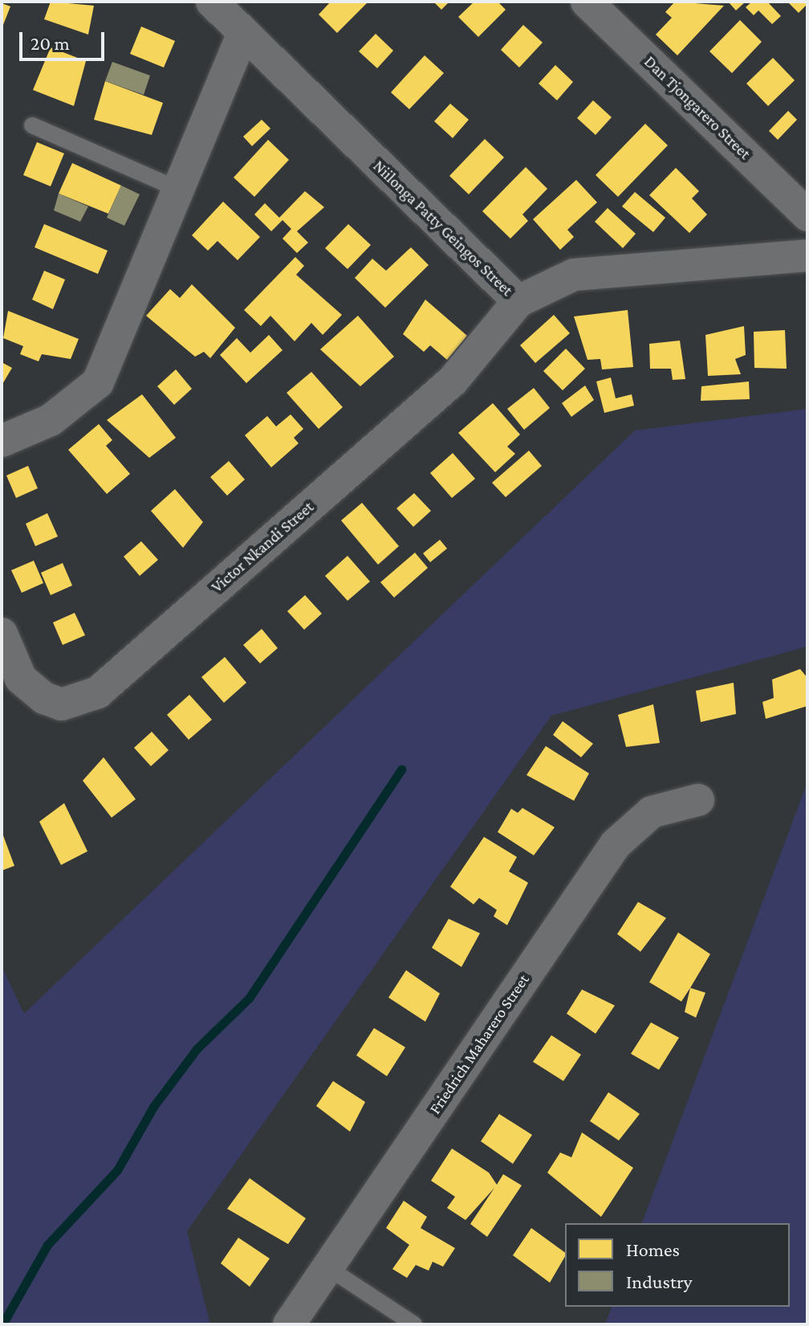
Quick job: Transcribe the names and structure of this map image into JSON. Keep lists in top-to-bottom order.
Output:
{
  "streets": {
    "street": [
      "Dan Tjongarero Street",
      "Niilonga Patty Geingos Street",
      "Victor Nkandi Street",
      "Friedrich Maharero Street"
    ]
  },
  "crossings": [
    ["Niilonga Patty Geingos Street", "Victor Nkandi Street"]
  ],
  "legend": ["Homes", "Industry"],
  "scale_bar": "20 m"
}
